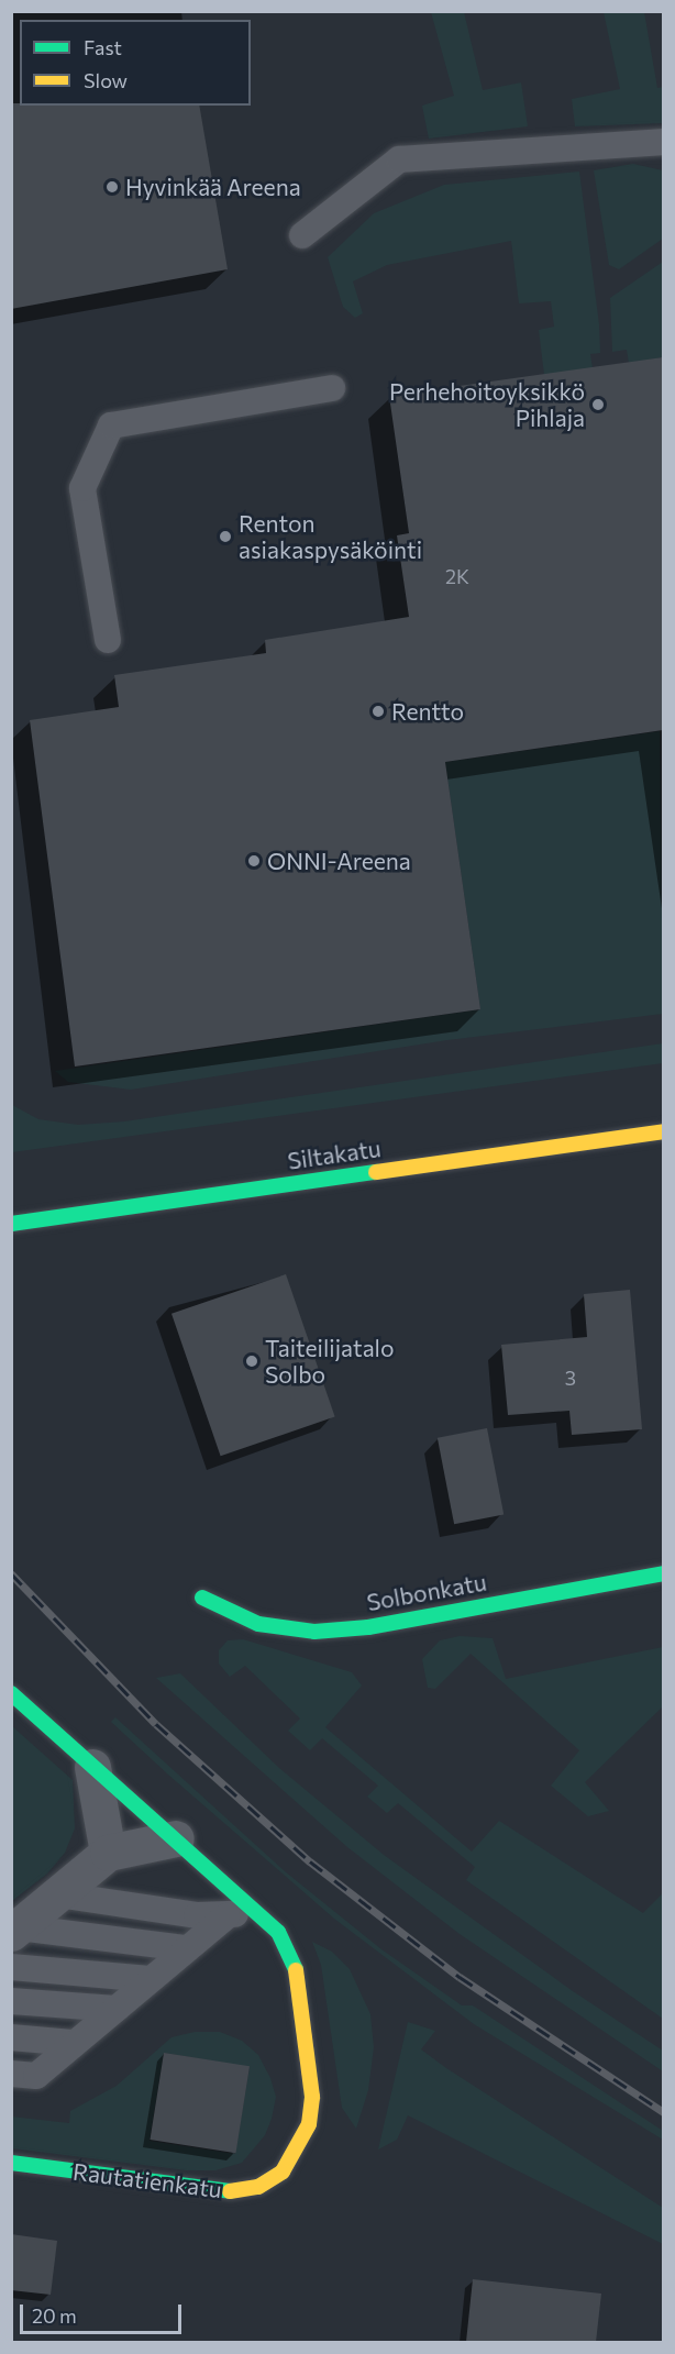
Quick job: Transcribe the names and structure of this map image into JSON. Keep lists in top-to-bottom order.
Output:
{
  "streets": {
    "street": ["Siltakatu", "Solbonkatu", "Rautatienkatu"]
  },
  "places": [
    "Hyvinkää Areena",
    "Perhehoitoyksikkö Pihlaja",
    "Renton asiakaspysäköinti",
    "Rentto",
    "ONNI-Areena",
    "Taiteilijatalo Solbo"
  ],
  "house_numbers": ["2K", "3"],
  "legend": ["Fast", "Slow"],
  "scale_bar": "20 m"
}
